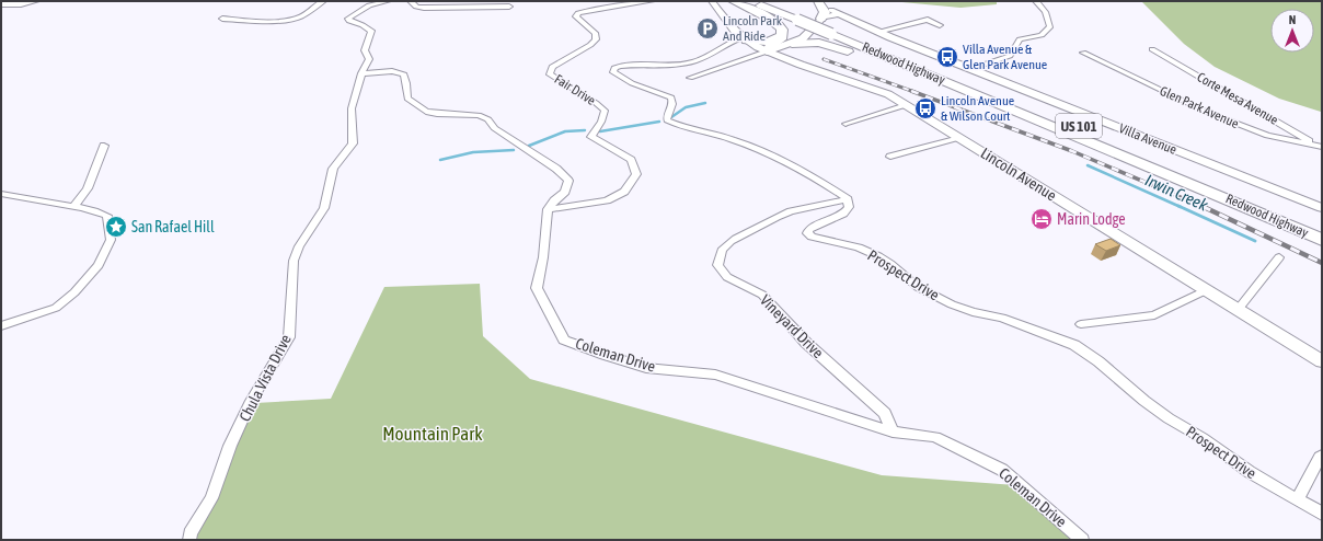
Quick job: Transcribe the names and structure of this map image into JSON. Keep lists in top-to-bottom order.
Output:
{
  "streets": {
    "highway": ["Redwood Highway", "US 101"],
    "main road": ["Villa Avenue", "Lincoln Avenue"],
    "street": [
      "Fair Drive",
      "Corte Mesa Avenue",
      "Glen Park Avenue",
      "Prospect Drive",
      "Vineyard Drive",
      "Coleman Drive",
      "Chula Vista Drive"
    ]
  },
  "crossings": [
    ["Fair Drive", "Coleman Drive"],
    ["Corte Mesa Avenue", "Glen Park Avenue"],
    ["Prospect Drive", "Vineyard Drive"],
    ["Vineyard Drive", "Coleman Drive"],
    ["Coleman Drive", "Chula Vista Drive"]
  ],
  "water": ["Irwin Creek"],
  "parks": ["Mountain Park"],
  "places": {
    "parking": ["Lincoln Park And Ride"],
    "bus stop": ["Villa Avenue & Glen Park Avenue", "Lincoln Avenue & Wilson Court"],
    "hotel": ["Marin Lodge"],
    "place": ["San Rafael Hill"]
  },
  "north": "top"
}
